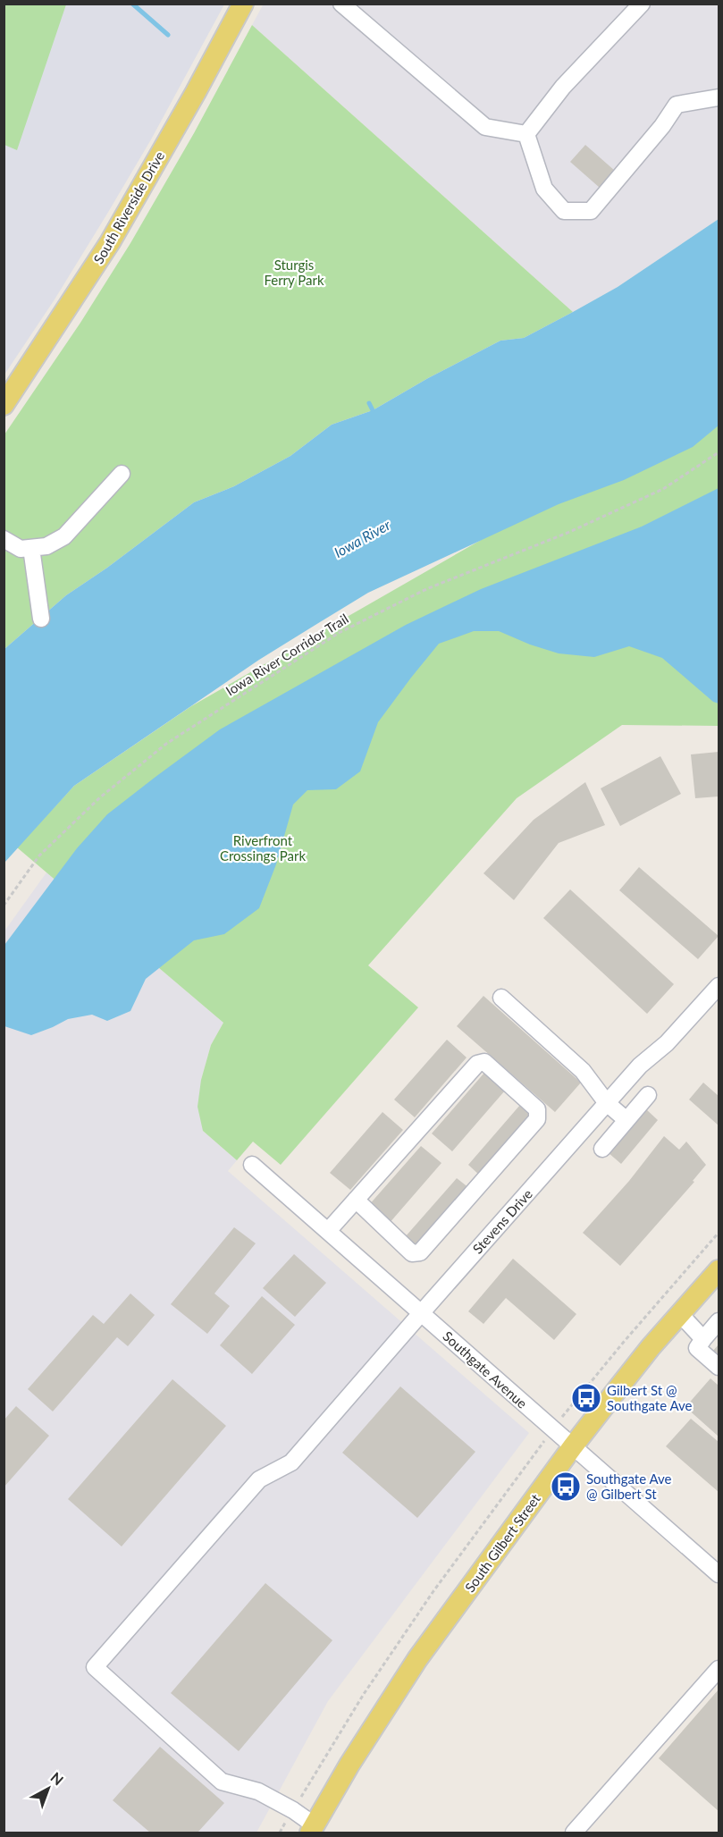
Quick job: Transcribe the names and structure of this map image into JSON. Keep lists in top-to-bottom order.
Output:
{
  "streets": {
    "main road": ["South Riverside Drive", "South Gilbert Street"],
    "street": ["Stevens Drive", "Southgate Avenue"],
    "path": ["Iowa River Corridor Trail"]
  },
  "crossings": [
    ["Stevens Drive", "Southgate Avenue"],
    ["Southgate Avenue", "South Gilbert Street"]
  ],
  "water": ["Iowa River"],
  "parks": ["Sturgis Ferry Park", "Riverfront Crossings Park"],
  "places": {
    "bus stop": ["Gilbert St @ Southgate Ave", "Southgate Ave @ Gilbert St"]
  },
  "north": "top right"
}
